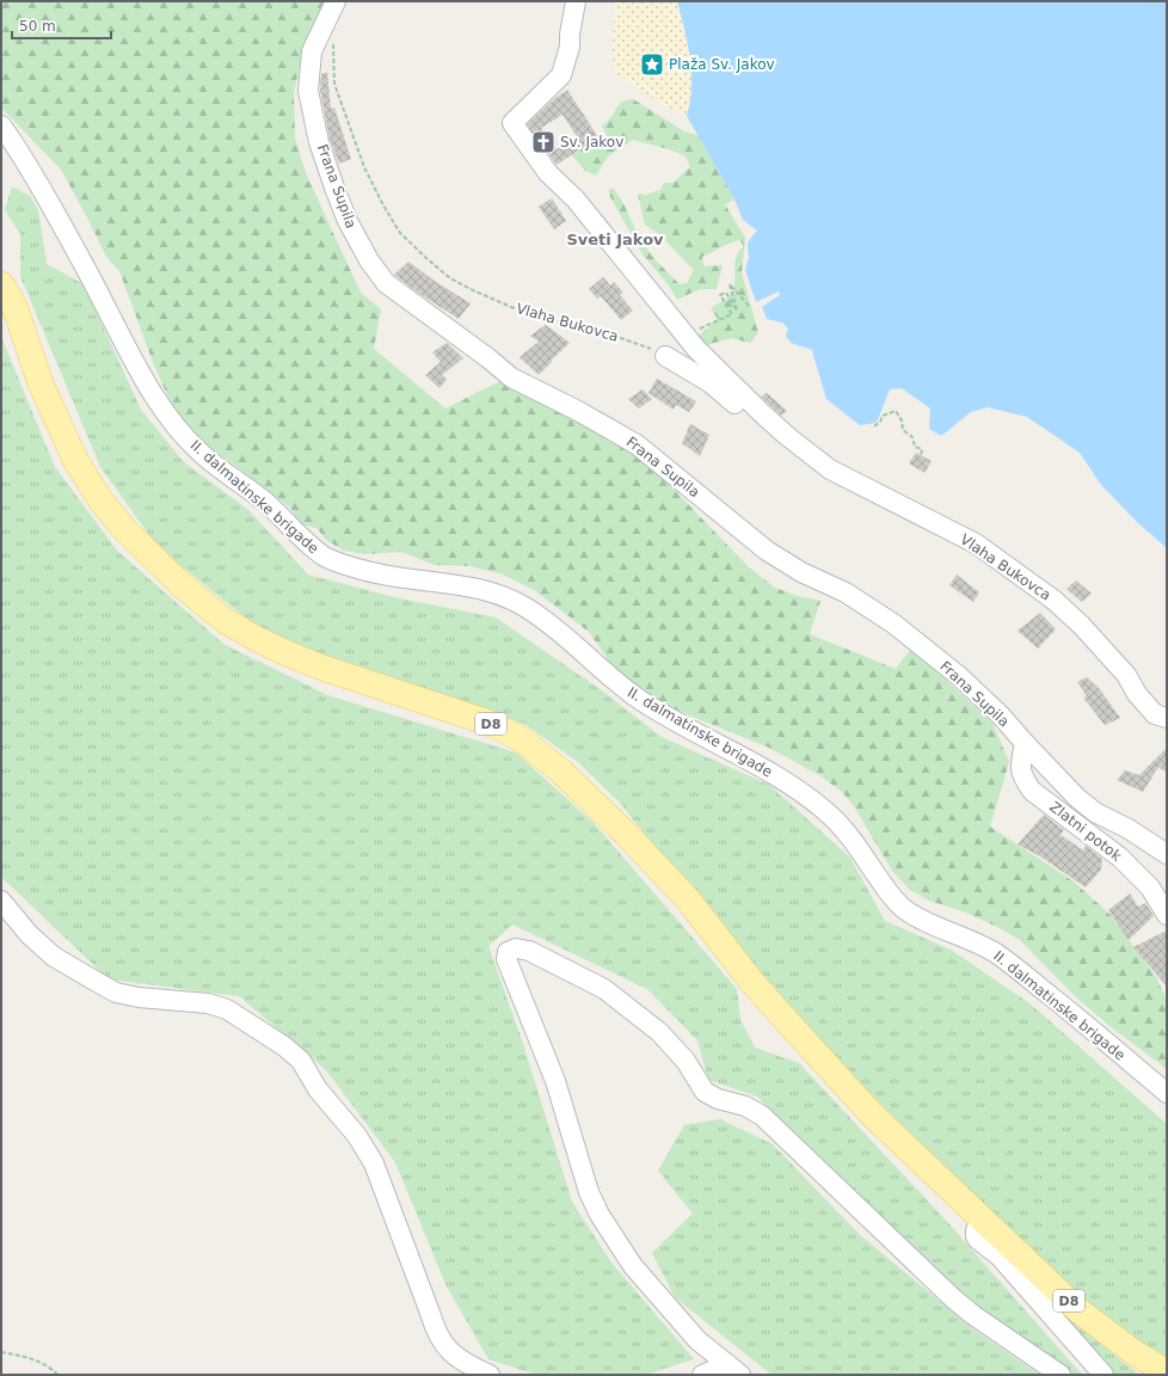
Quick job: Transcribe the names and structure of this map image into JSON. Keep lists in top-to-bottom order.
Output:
{
  "streets": {
    "main road": ["D8"],
    "street": [
      "Frana Supila",
      "Vlaha Bukovca",
      "II. dalmatinske brigade",
      "Zlatni potok"
    ]
  },
  "crossings": [
    ["Frana Supila", "Vlaha Bukovca"],
    ["Frana Supila", "Zlatni potok"]
  ],
  "districts": ["Sveti Jakov"],
  "places": {
    "place": ["Plaža Sv. Jakov"],
    "church": ["Sv. Jakov"]
  },
  "scale_bar": "50 m"
}
